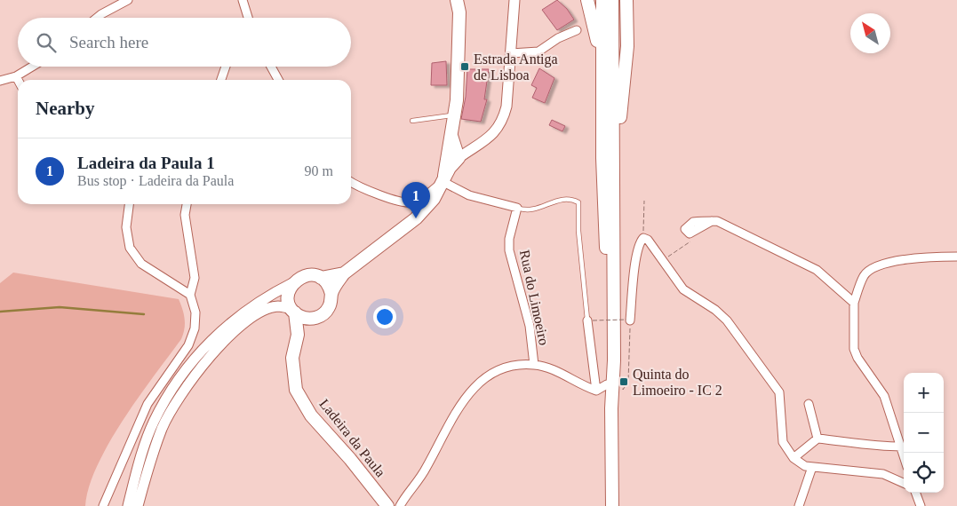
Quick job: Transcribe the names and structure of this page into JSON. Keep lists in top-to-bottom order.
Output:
{
  "streets": {
    "main road": ["Ladeira da Paula"],
    "street": ["Rua do Limoeiro"]
  },
  "places": {
    "transit": ["Estrada Antiga de Lisboa", "Quinta do Limoeiro - IC 2"]
  },
  "north": "top left",
  "page": {
    "search": "Search here",
    "heading": "Nearby",
    "list": [
      {
        "mark": "1",
        "name": "Ladeira da Paula 1",
        "note": "Bus stop · Ladeira da Paula",
        "value": "90 m"
      }
    ],
    "pins": "1",
    "map_buttons": ["+", "−"]
  }
}
